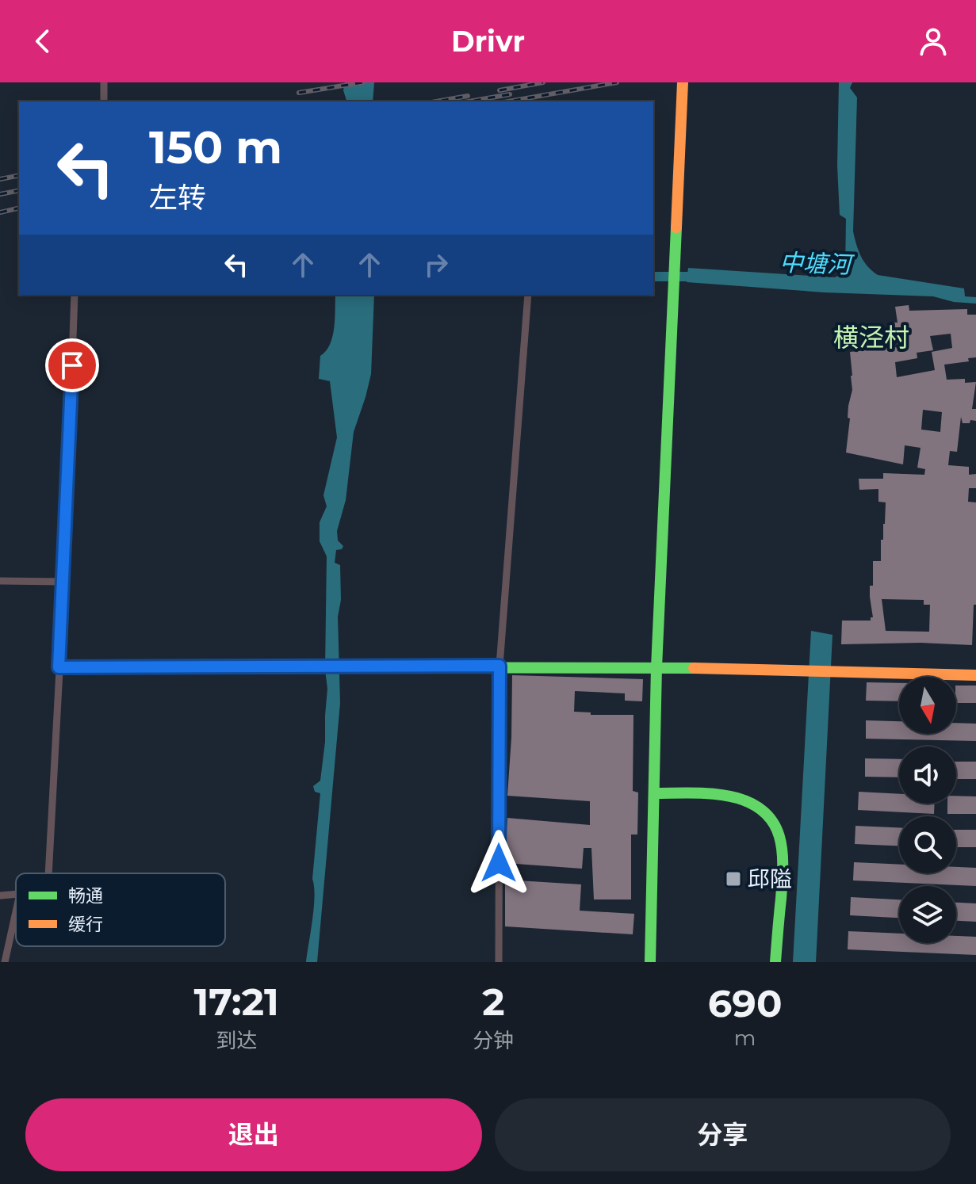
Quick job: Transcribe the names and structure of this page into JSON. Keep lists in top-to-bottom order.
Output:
{
  "districts": ["横泾村"],
  "water": ["中塘河"],
  "places": {
    "transit": ["邱隘"]
  },
  "legend": ["畅通", "缓行"],
  "north": "bottom",
  "page": {
    "header": "Drivr",
    "turn": ["150 m", "左转"],
    "eta": [
      "17:21",
      "到达",
      "2",
      "分钟",
      "690",
      "m"
    ],
    "buttons": ["退出", "分享"]
  }
}
